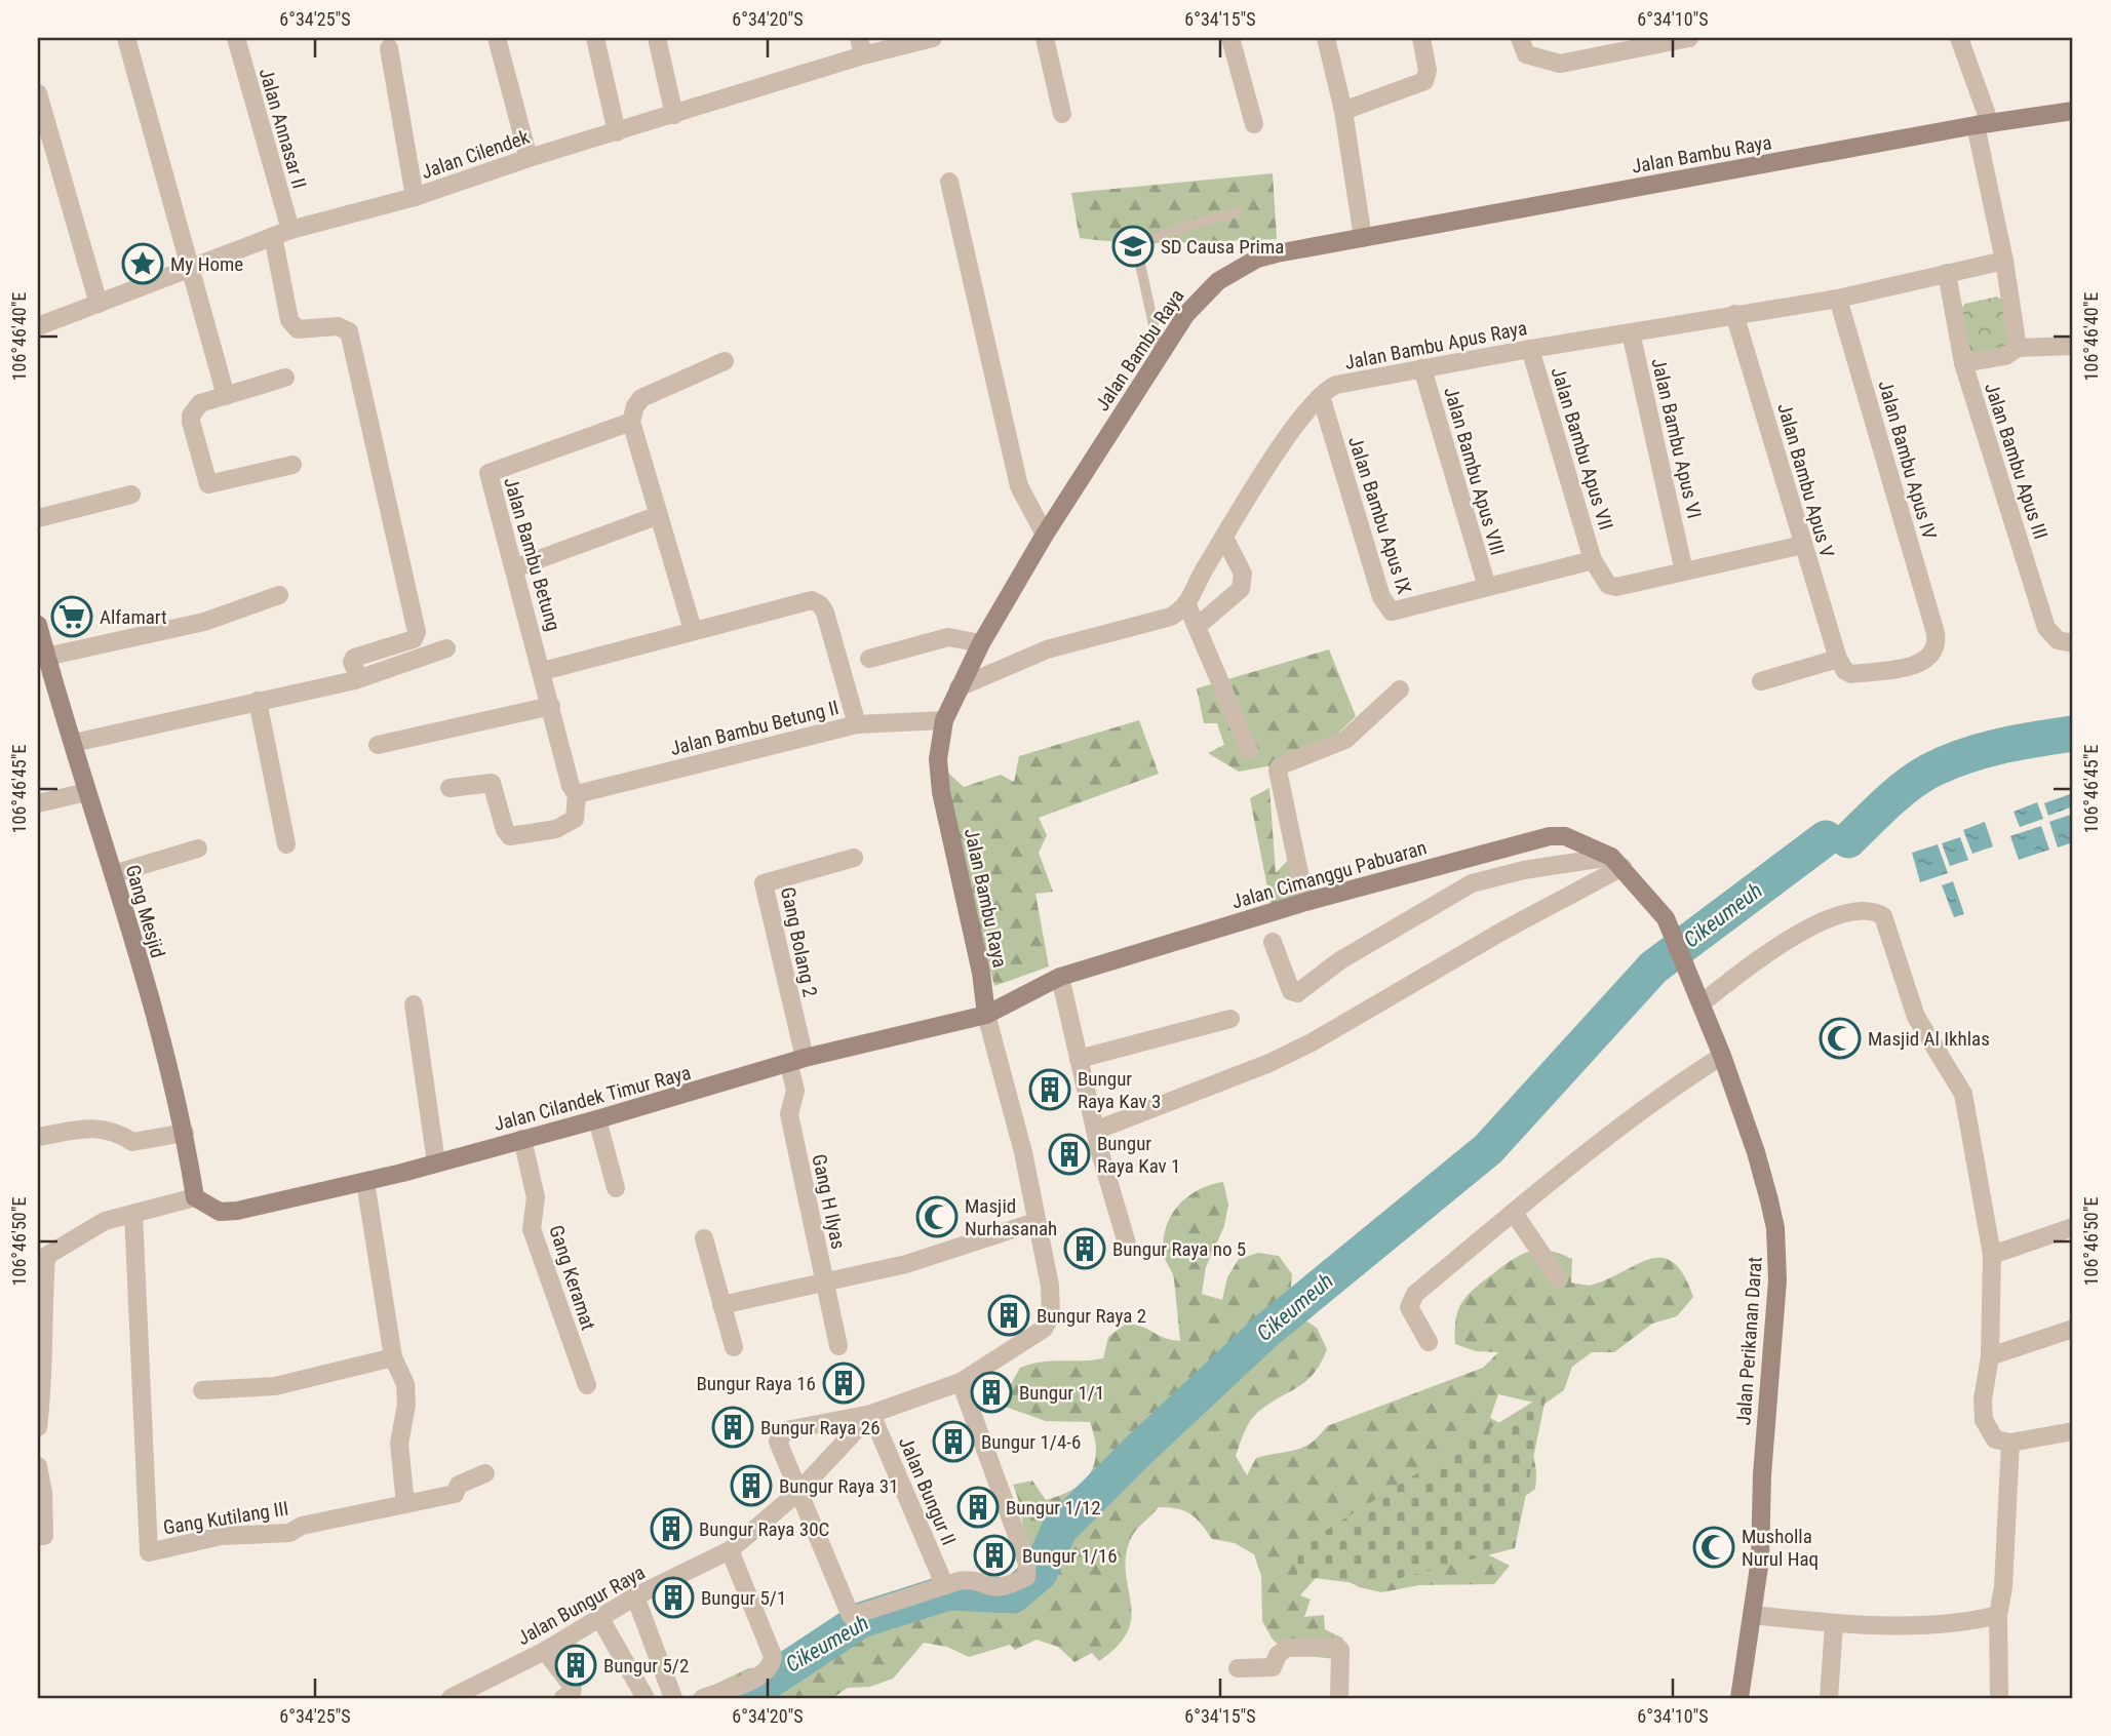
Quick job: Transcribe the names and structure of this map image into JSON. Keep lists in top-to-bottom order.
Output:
{
  "streets": {
    "street": [
      "Jalan Annasar II",
      "Jalan Cilendek",
      "Jalan Bambu Raya",
      "Jalan Bambu Apus Raya",
      "Jalan Bambu Apus VI",
      "Jalan Bambu Apus VII",
      "Jalan Bambu Apus IV",
      "Jalan Bambu Apus III",
      "Jalan Bambu Apus VIII",
      "Jalan Bambu Apus V",
      "Jalan Bambu Apus IX",
      "Jalan Bambu Betung",
      "Jalan Bambu Betung II",
      "Jalan Cimanggu Pabuaran",
      "Gang Mesjid",
      "Gang Bolang 2",
      "Jalan Cilandek Timur Raya",
      "Gang H Ilyas",
      "Gang Keramat",
      "Jalan Perikanan Darat",
      "Jalan Bungur II",
      "Gang Kutilang III",
      "Jalan Bungur Raya"
    ]
  },
  "crossings": [
    ["Jalan Annasar II", "Jalan Cilendek"],
    ["Jalan Bambu Raya", "Jalan Bambu Betung II"],
    ["Jalan Bambu Raya", "Jalan Cimanggu Pabuaran"],
    ["Jalan Bambu Raya", "Jalan Cilandek Timur Raya"],
    ["Jalan Bambu Raya", "Jalan Bungur Raya"],
    ["Jalan Bambu Apus Raya", "Jalan Bambu Apus VI"],
    ["Jalan Bambu Apus Raya", "Jalan Bambu Apus VII"],
    ["Jalan Bambu Apus Raya", "Jalan Bambu Apus IV"],
    ["Jalan Bambu Apus Raya", "Jalan Bambu Apus III"],
    ["Jalan Bambu Apus Raya", "Jalan Bambu Apus VIII"],
    ["Jalan Bambu Apus Raya", "Jalan Bambu Apus V"],
    ["Jalan Bambu Apus Raya", "Jalan Bambu Apus IX"],
    ["Jalan Bambu Apus VII", "Jalan Bambu Apus IX"],
    ["Jalan Bambu Apus IV", "Jalan Bambu Apus V"],
    ["Jalan Bambu Apus VIII", "Jalan Bambu Apus IX"],
    ["Jalan Bambu Betung", "Jalan Bambu Betung II"],
    ["Jalan Cimanggu Pabuaran", "Jalan Cilandek Timur Raya"],
    ["Jalan Cimanggu Pabuaran", "Jalan Perikanan Darat"],
    ["Jalan Cimanggu Pabuaran", "Jalan Bungur Raya"],
    ["Gang Mesjid", "Jalan Cilandek Timur Raya"],
    ["Gang Bolang 2", "Jalan Cilandek Timur Raya"],
    ["Gang Bolang 2", "Gang H Ilyas"],
    ["Jalan Cilandek Timur Raya", "Gang H Ilyas"],
    ["Jalan Cilandek Timur Raya", "Gang Keramat"],
    ["Jalan Cilandek Timur Raya", "Jalan Bungur Raya"],
    ["Jalan Bungur II", "Jalan Bungur Raya"]
  ],
  "water": ["Cikeumeuh"],
  "places": {
    "school or university": ["SD Causa Prima"],
    "place": ["My Home"],
    "supermarket": ["Alfamart"],
    "mosque": ["Masjid Al Ikhlas", "Masjid Nurhasanah", "Musholla Nurul Haq"],
    "building": [
      "Bungur Raya Kav 3",
      "Bungur Raya Kav 1",
      "Bungur Raya no 5",
      "Bungur Raya 2",
      "Bungur Raya 16",
      "Bungur 1/1",
      "Bungur Raya 26",
      "Bungur 1/4-6",
      "Bungur Raya 31",
      "Bungur 1/12",
      "Bungur Raya 30C",
      "Bungur 1/16",
      "Bungur 5/1",
      "Bungur 5/2"
    ]
  },
  "coordinates": [
    "6°34'25\"S",
    "6°34'20\"S",
    "6°34'15\"S",
    "6°34'10\"S",
    "106°46'40\"E",
    "106°46'45\"E",
    "106°46'50\"E"
  ]
}
